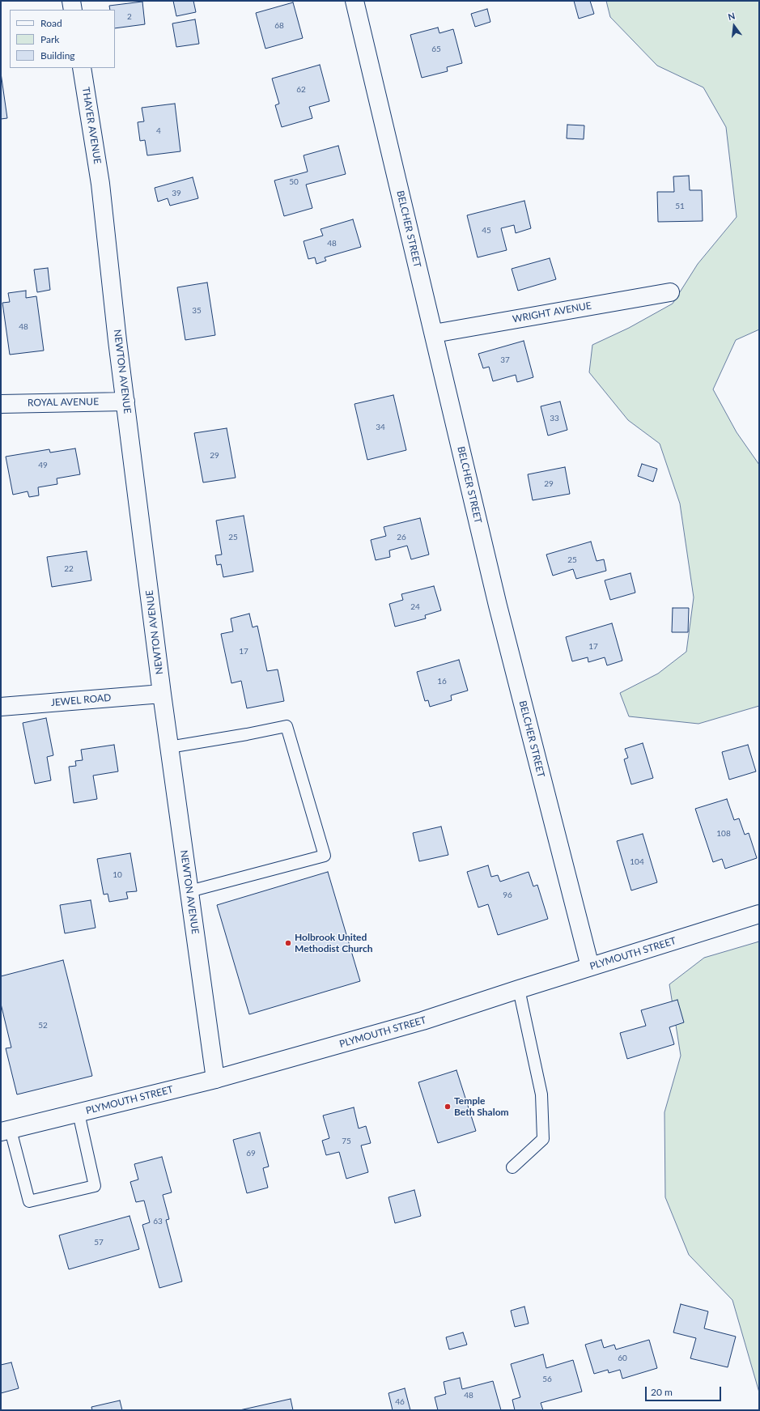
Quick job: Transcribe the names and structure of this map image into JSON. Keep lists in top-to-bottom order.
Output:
{
  "streets": {
    "street": [
      "THAYER AVENUE",
      "BELCHER STREET",
      "WRIGHT AVENUE",
      "NEWTON AVENUE",
      "ROYAL AVENUE",
      "JEWEL ROAD",
      "PLYMOUTH STREET"
    ]
  },
  "crossings": [
    ["THAYER AVENUE", "NEWTON AVENUE"],
    ["BELCHER STREET", "WRIGHT AVENUE"],
    ["BELCHER STREET", "PLYMOUTH STREET"],
    ["NEWTON AVENUE", "ROYAL AVENUE"],
    ["NEWTON AVENUE", "JEWEL ROAD"],
    ["NEWTON AVENUE", "PLYMOUTH STREET"]
  ],
  "places": ["Holbrook United Methodist Church", "Temple Beth Shalom"],
  "house_numbers": [
    "2",
    "68",
    "65",
    "62",
    "4",
    "50",
    "39",
    "51",
    "45",
    "48",
    "35",
    "48",
    "37",
    "33",
    "34",
    "29",
    "49",
    "29",
    "25",
    "26",
    "25",
    "22",
    "24",
    "17",
    "17",
    "16",
    "108",
    "104",
    "10",
    "96",
    "52",
    "75",
    "69",
    "63",
    "57",
    "60",
    "56",
    "48",
    "46"
  ],
  "legend": ["Road", "Park", "Building"],
  "scale_bar": "20 m",
  "north": "top"
}
